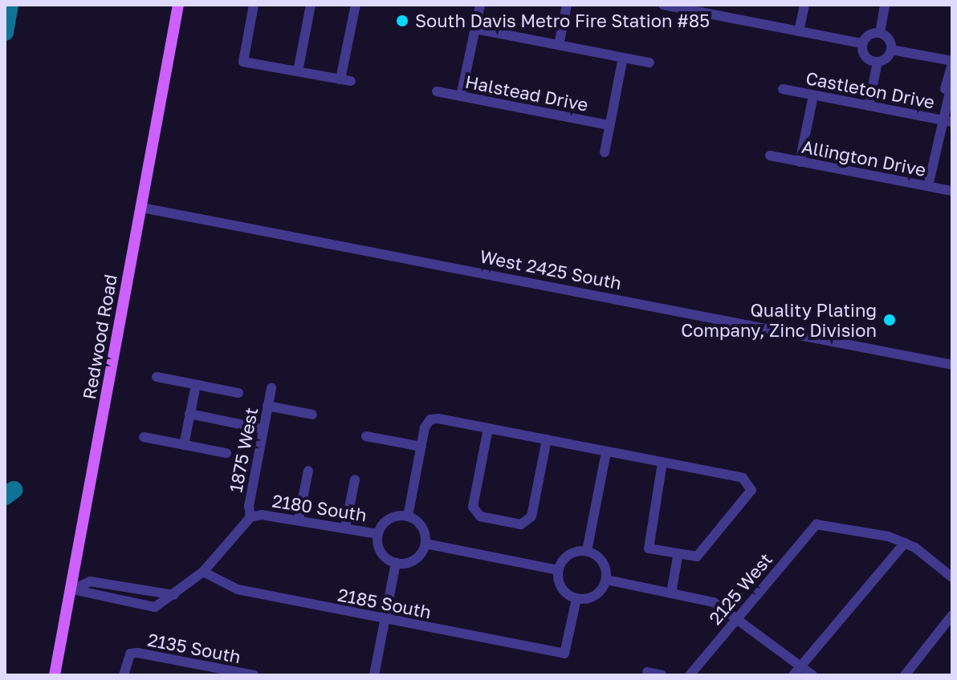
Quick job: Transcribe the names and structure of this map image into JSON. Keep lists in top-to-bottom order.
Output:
{
  "streets": {
    "main road": ["Redwood Road"],
    "street": [
      "Castleton Drive",
      "Halstead Drive",
      "Allington Drive",
      "West 2425 South",
      "1875 West",
      "2180 South",
      "2125 West",
      "2185 South",
      "2135 South"
    ]
  },
  "crossings": [
    ["West 2425 South", "Redwood Road"],
    ["Redwood Road", "2180 South"],
    ["1875 West", "2180 South"],
    ["2180 South", "2185 South"]
  ],
  "places": ["South Davis Metro Fire Station #85", "Quality Plating Company, Zinc Division"]
}
